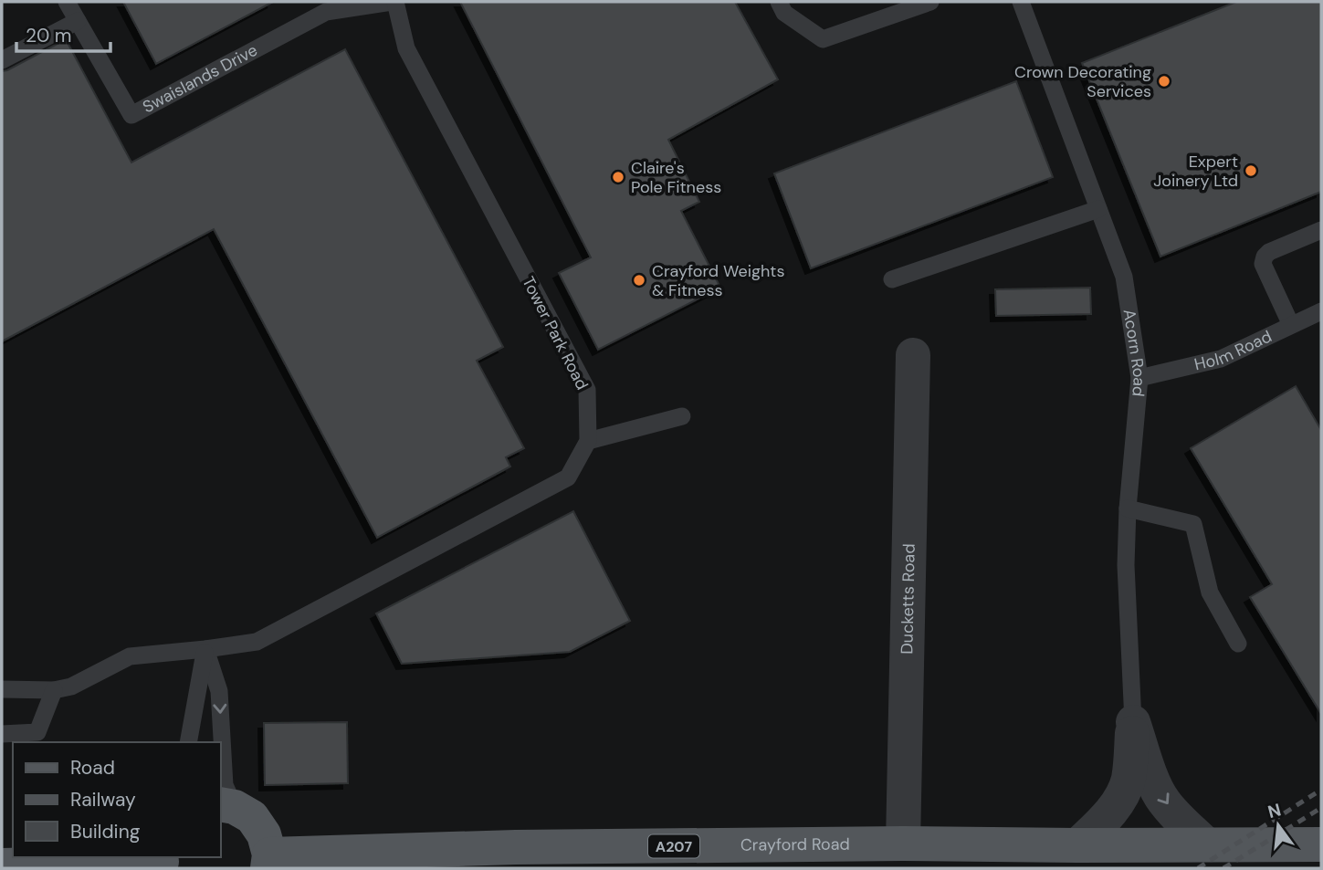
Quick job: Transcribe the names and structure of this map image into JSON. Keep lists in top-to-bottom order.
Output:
{
  "streets": {
    "main road": ["Crayford Road", "A207"],
    "street": ["Acorn Road", "Ducketts Road"],
    "lane": ["Swaislands Drive", "Tower Park Road", "Holm Road"]
  },
  "crossings": [
    ["Swaislands Drive", "Tower Park Road"],
    ["Holm Road", "Acorn Road"],
    ["Acorn Road", "Crayford Road"],
    ["Ducketts Road", "Crayford Road"]
  ],
  "places": [
    "Crown Decorating Services",
    "Expert Joinery Ltd",
    "Claire's Pole Fitness",
    "Crayford Weights & Fitness"
  ],
  "legend": ["Road", "Railway", "Building"],
  "scale_bar": "20 m",
  "north": "top"
}
